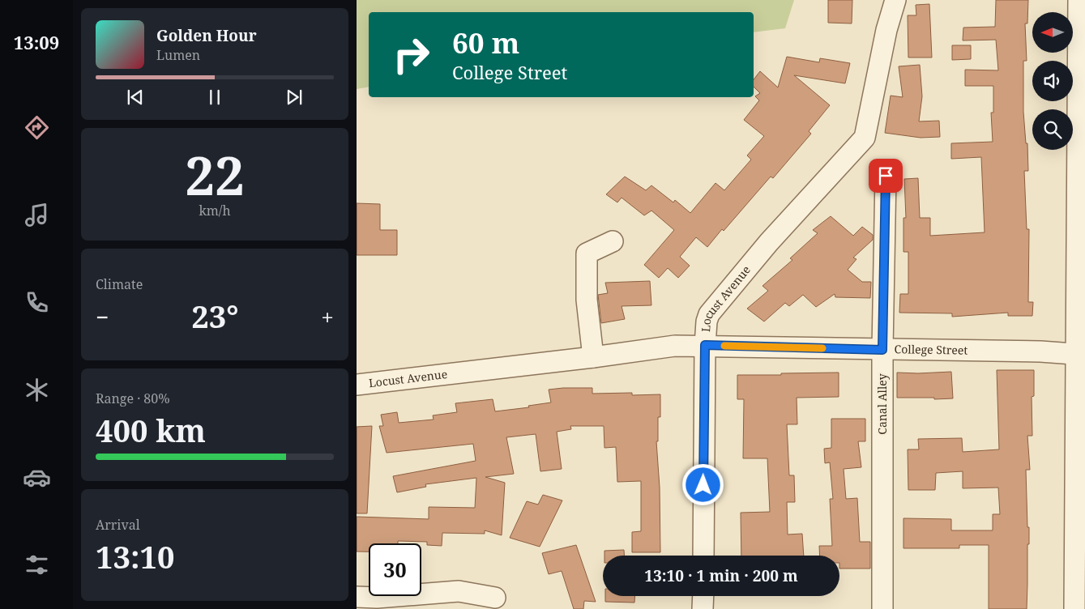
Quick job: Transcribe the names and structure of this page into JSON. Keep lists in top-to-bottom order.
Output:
{
  "streets": {
    "street": ["Locust Avenue", "College Street", "Canal Alley"]
  },
  "crossings": [
    ["Locust Avenue", "College Street"],
    ["College Street", "Canal Alley"]
  ],
  "north": "left",
  "page": {
    "tabs": "13:09",
    "turn": ["60 m", "College Street"],
    "song": ["Golden Hour", "Lumen"],
    "tile": [
      ["22", "km/h"],
      "Climate",
      ["Range · 80%", "400 km"],
      ["Arrival", "13:10"]
    ],
    "heat": ["−", "23°", "+"],
    "limit": "30",
    "trip": "13:10 · 1 min · 200 m"
  }
}
